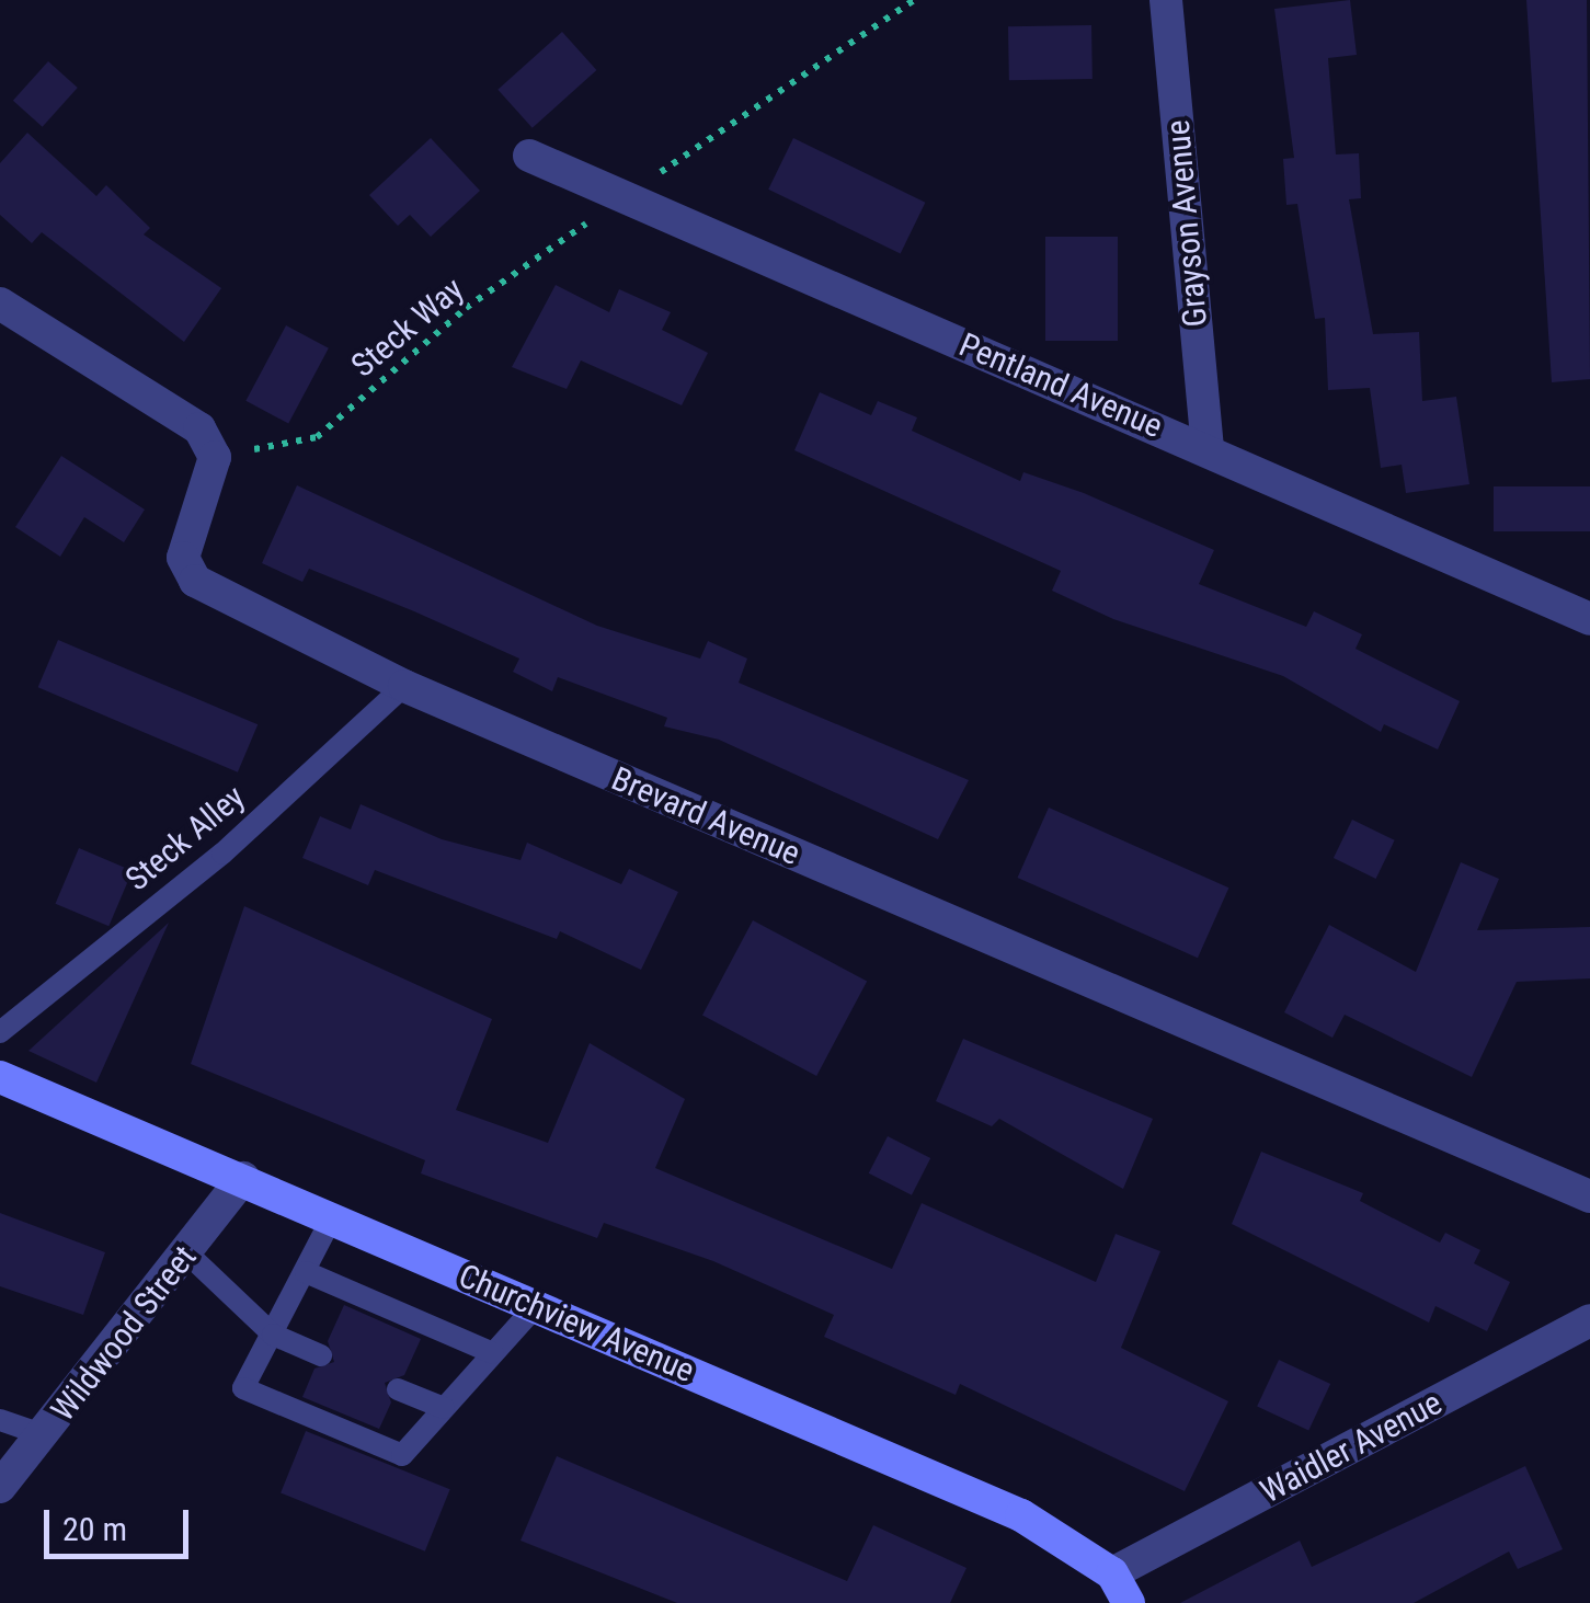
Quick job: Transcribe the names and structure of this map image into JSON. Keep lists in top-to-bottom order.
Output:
{
  "streets": {
    "street": [
      "Grayson Avenue",
      "Pentland Avenue",
      "Brevard Avenue",
      "Churchview Avenue",
      "Wildwood Street",
      "Waidler Avenue"
    ],
    "lane": ["Steck Alley"],
    "path": ["Steck Way"]
  },
  "crossings": [
    ["Grayson Avenue", "Pentland Avenue"],
    ["Steck Way", "Pentland Avenue"],
    ["Steck Way", "Brevard Avenue"],
    ["Brevard Avenue", "Steck Alley"],
    ["Churchview Avenue", "Wildwood Street"],
    ["Churchview Avenue", "Waidler Avenue"]
  ],
  "scale_bar": "20 m"
}
